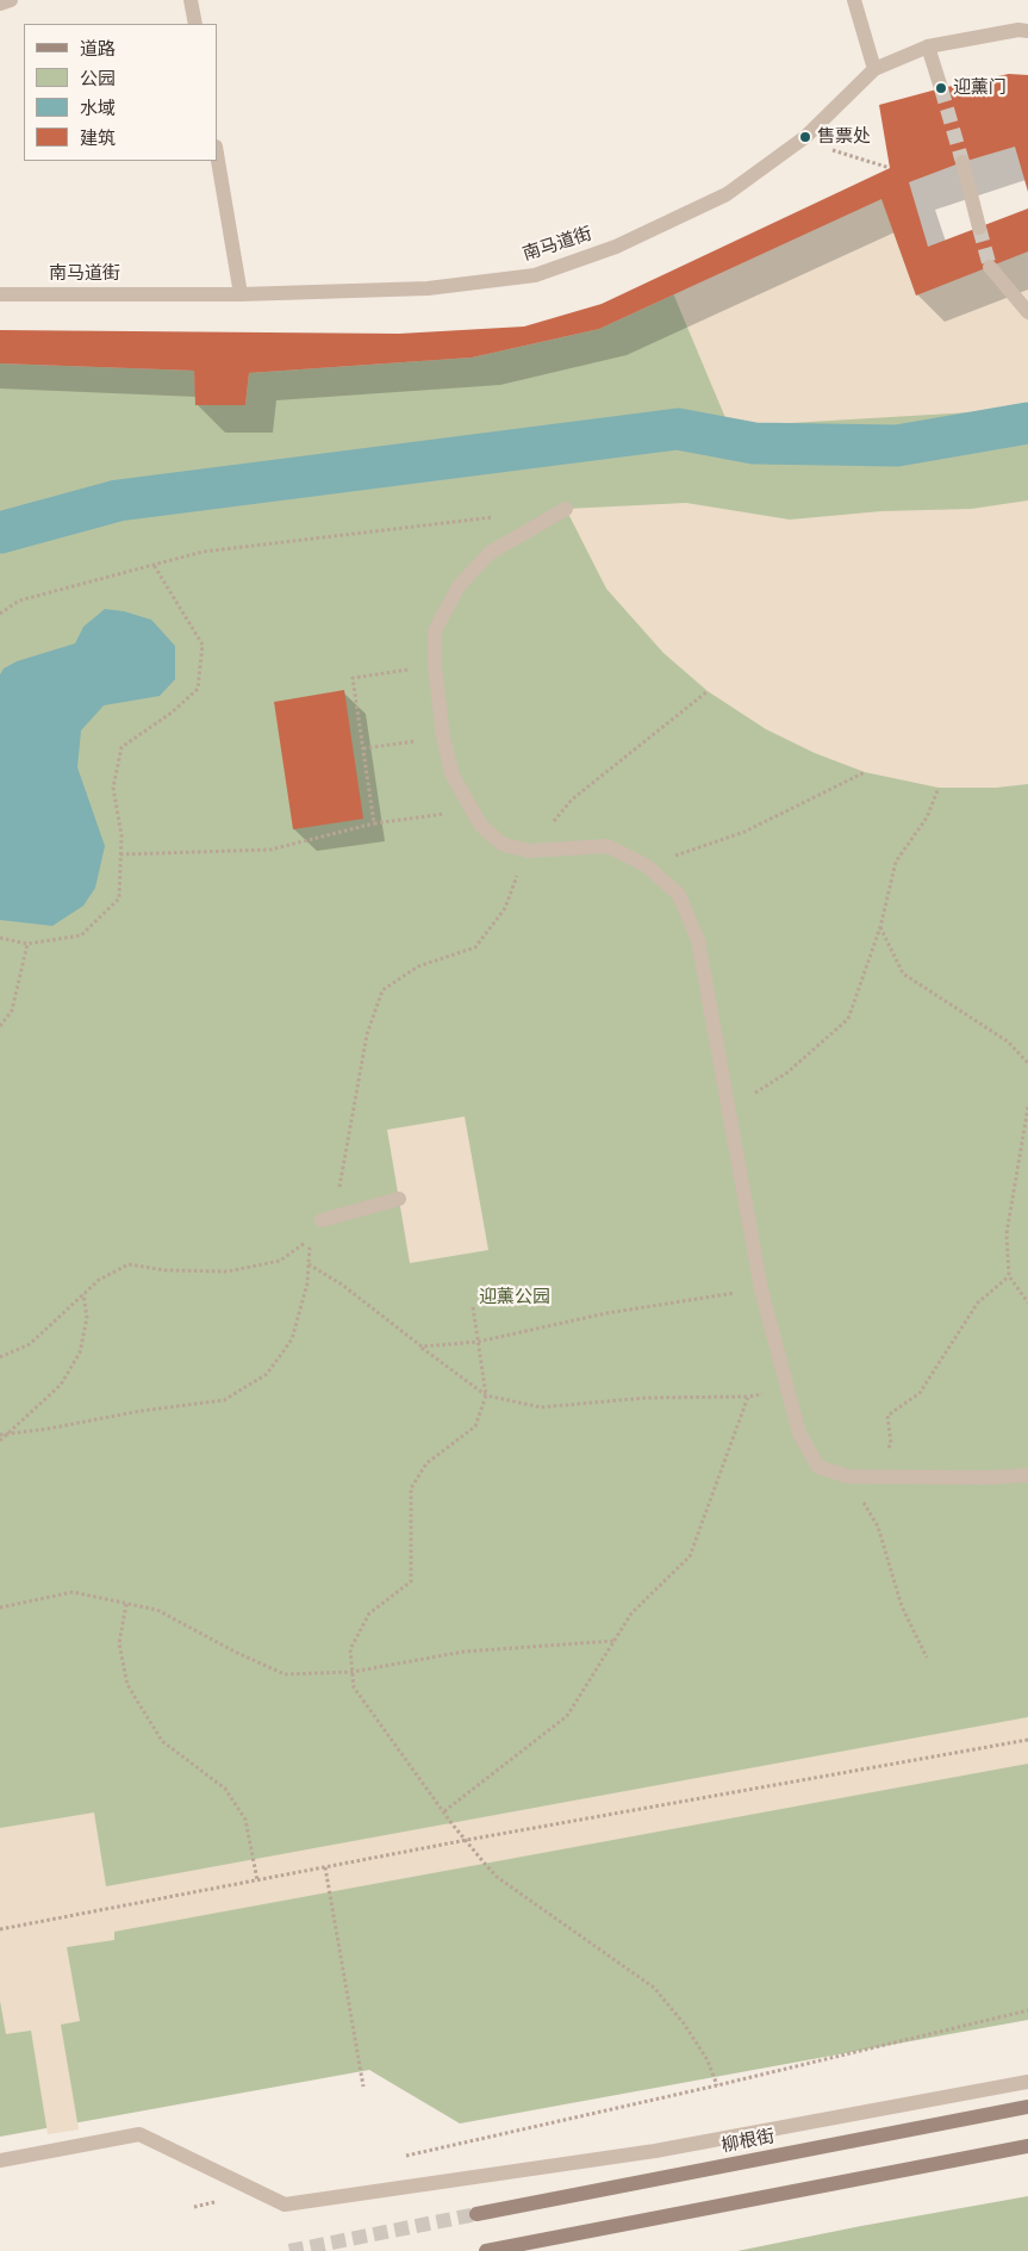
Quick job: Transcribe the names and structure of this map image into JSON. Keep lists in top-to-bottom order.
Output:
{
  "streets": {
    "main road": ["柳根街"],
    "street": ["南马道街"]
  },
  "parks": ["迎薰公园"],
  "places": ["迎薰门", "售票处"],
  "legend": [
    "道路",
    "公园",
    "水域",
    "建筑"
  ]
}
